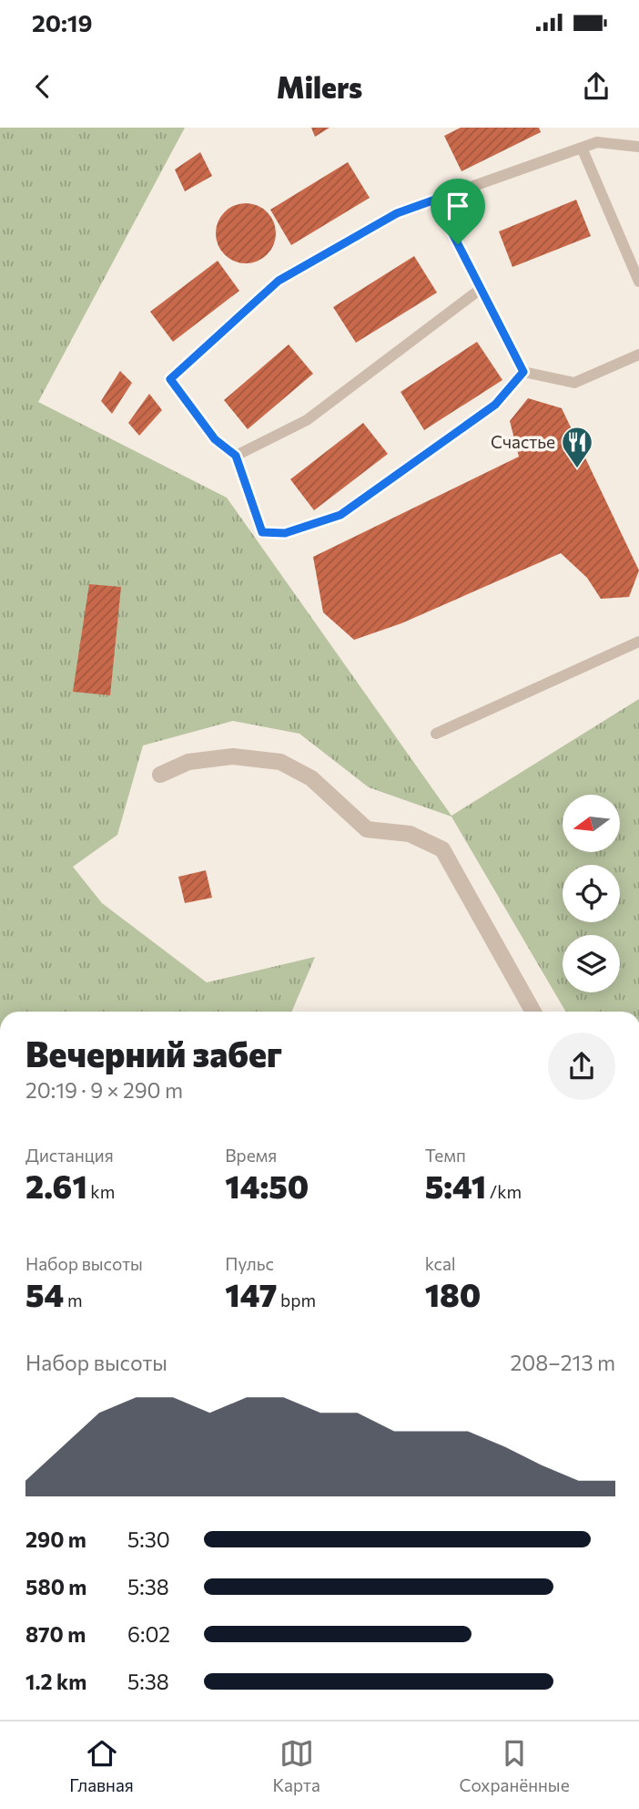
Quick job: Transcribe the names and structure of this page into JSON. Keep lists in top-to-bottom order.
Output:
{
  "places": {
    "restaurant": ["Счастье"]
  },
  "north": "left",
  "page": {
    "status": "20:19",
    "header": "Milers",
    "heading": ["Вечерний забег", "20:19 · 9 × 290 m"],
    "stats": [
      ["Дистанция", "2.61 km"],
      ["Время", "14:50"],
      ["Темп", "5:41 /km"],
      ["Набор высоты", "54 m"],
      ["Пульс", "147 bpm"],
      ["kcal", "180"]
    ],
    "chart": ["Набор высоты", "208–213 m"],
    "list": [
      {
        "name": "290 m",
        "note": "5:30"
      },
      {
        "name": "580 m",
        "note": "5:38"
      },
      {
        "name": "870 m",
        "note": "6:02"
      },
      {
        "name": "1.2 km",
        "note": "5:38"
      }
    ],
    "tabs": ["Главная", "Карта", "Сохранённые"]
  }
}
